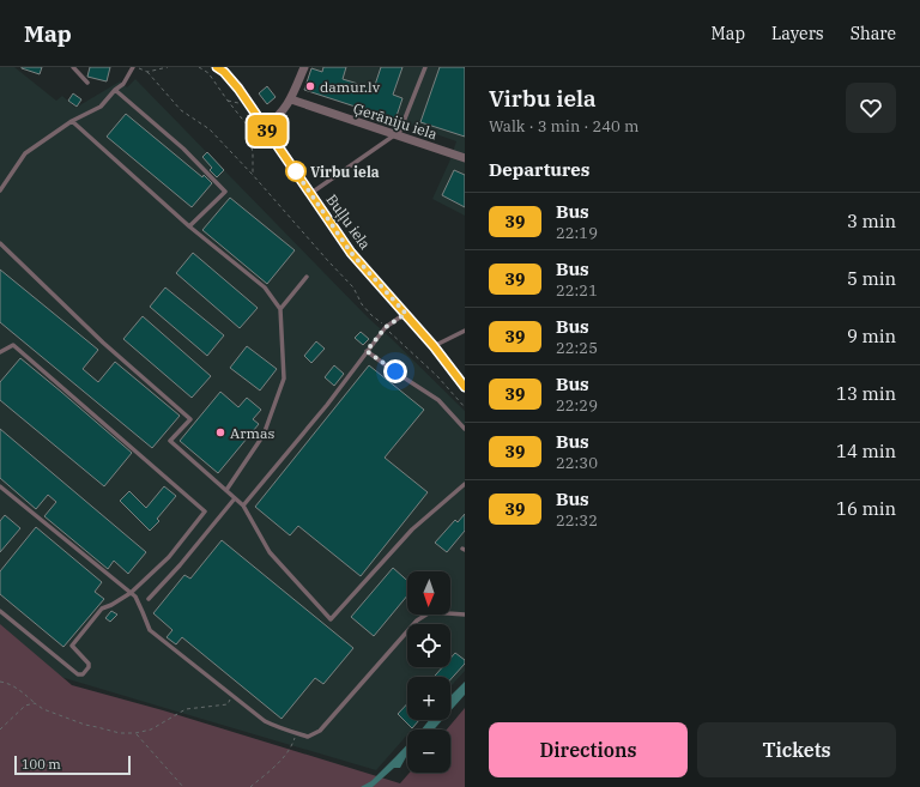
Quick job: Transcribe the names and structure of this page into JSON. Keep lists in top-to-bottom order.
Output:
{
  "streets": {
    "street": ["Ģerāniju iela", "Buļļu iela"]
  },
  "places": ["damur.lv", "Virbu iela", "Armas"],
  "lines": ["bus line 39"],
  "scale_bar": "100 m",
  "north": "bottom",
  "page": {
    "header": "Map",
    "nav": ["Map", "Layers", "Share"],
    "on_map": "39",
    "heading": [
      ["Virbu iela", "Walk · 3 min · 240 m"],
      "Departures"
    ],
    "list": [
      {
        "mark": "39",
        "name": "Bus",
        "note": "22:19",
        "value": "3 min"
      },
      {
        "mark": "39",
        "name": "Bus",
        "note": "22:21",
        "value": "5 min"
      },
      {
        "mark": "39",
        "name": "Bus",
        "note": "22:25",
        "value": "9 min"
      },
      {
        "mark": "39",
        "name": "Bus",
        "note": "22:29",
        "value": "13 min"
      },
      {
        "mark": "39",
        "name": "Bus",
        "note": "22:30",
        "value": "14 min"
      },
      {
        "mark": "39",
        "name": "Bus",
        "note": "22:32",
        "value": "16 min"
      }
    ],
    "map_buttons": ["+", "−"],
    "buttons": ["Directions", "Tickets"],
    "scale": "100 m"
  }
}
